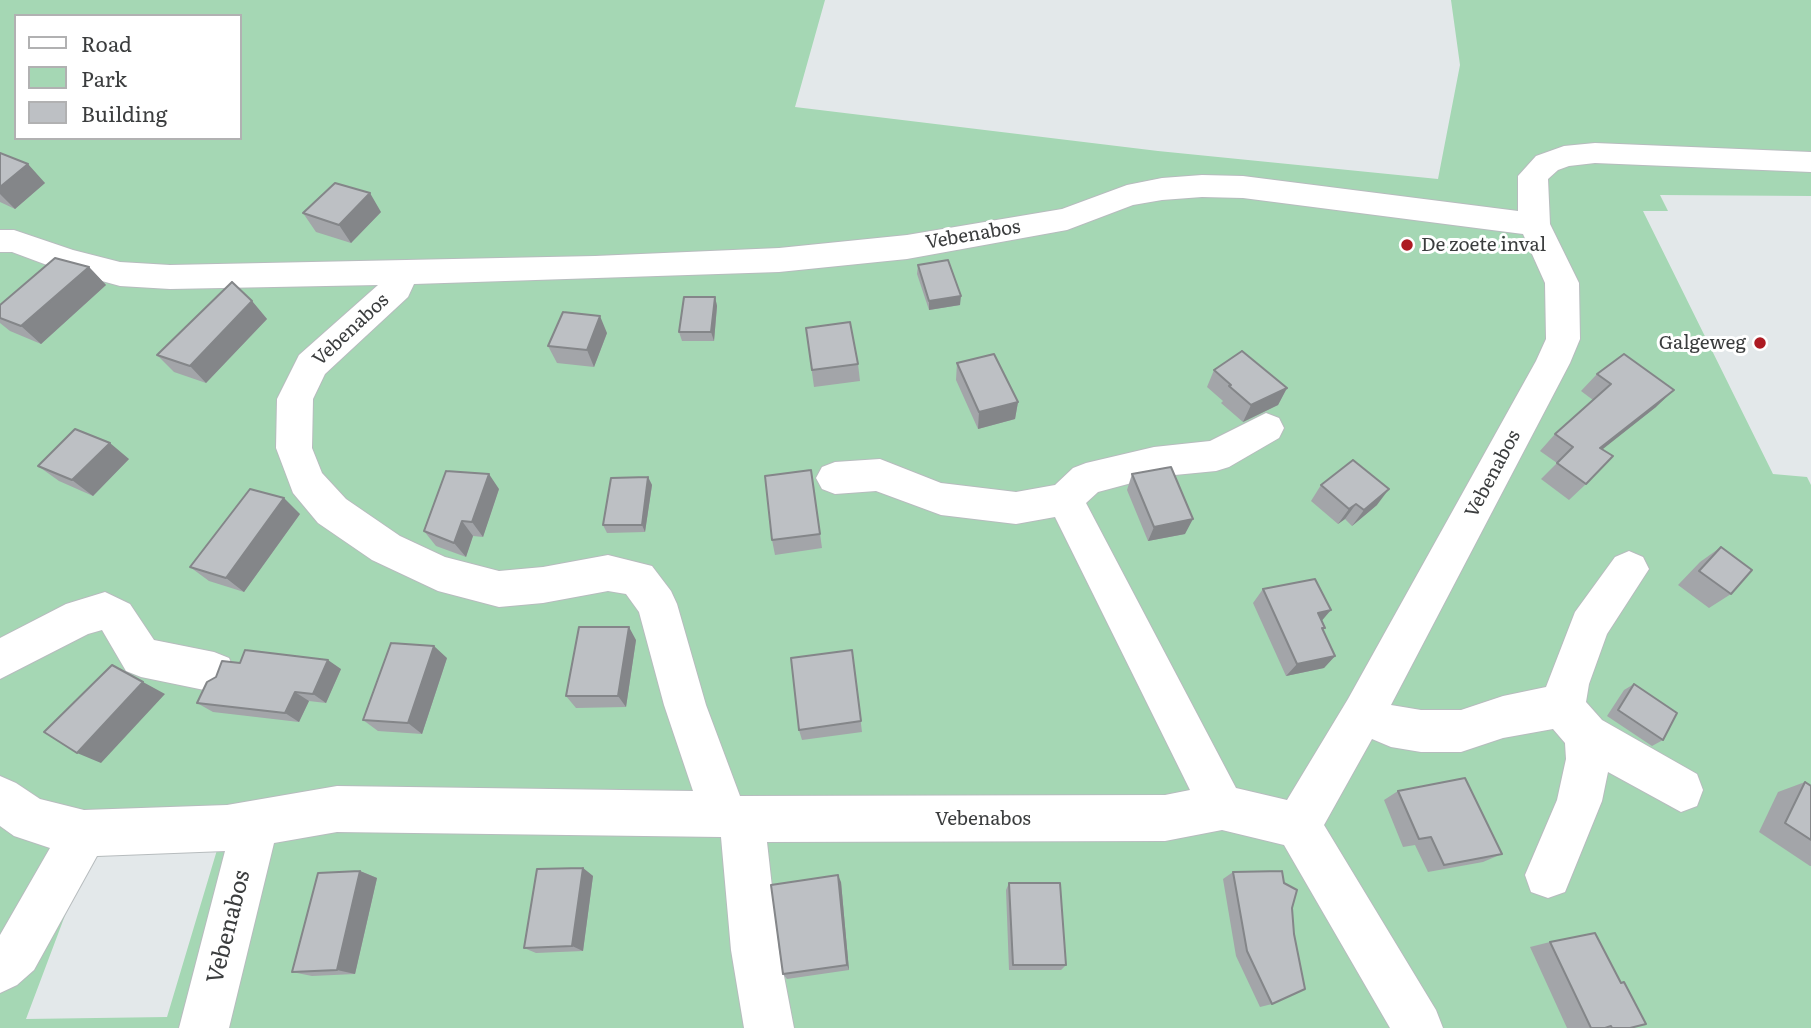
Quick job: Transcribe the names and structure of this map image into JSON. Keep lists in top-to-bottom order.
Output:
{
  "streets": {
    "street": ["Vebenabos"]
  },
  "places": ["De zoete inval", "Galgeweg"],
  "legend": ["Road", "Park", "Building"]
}
